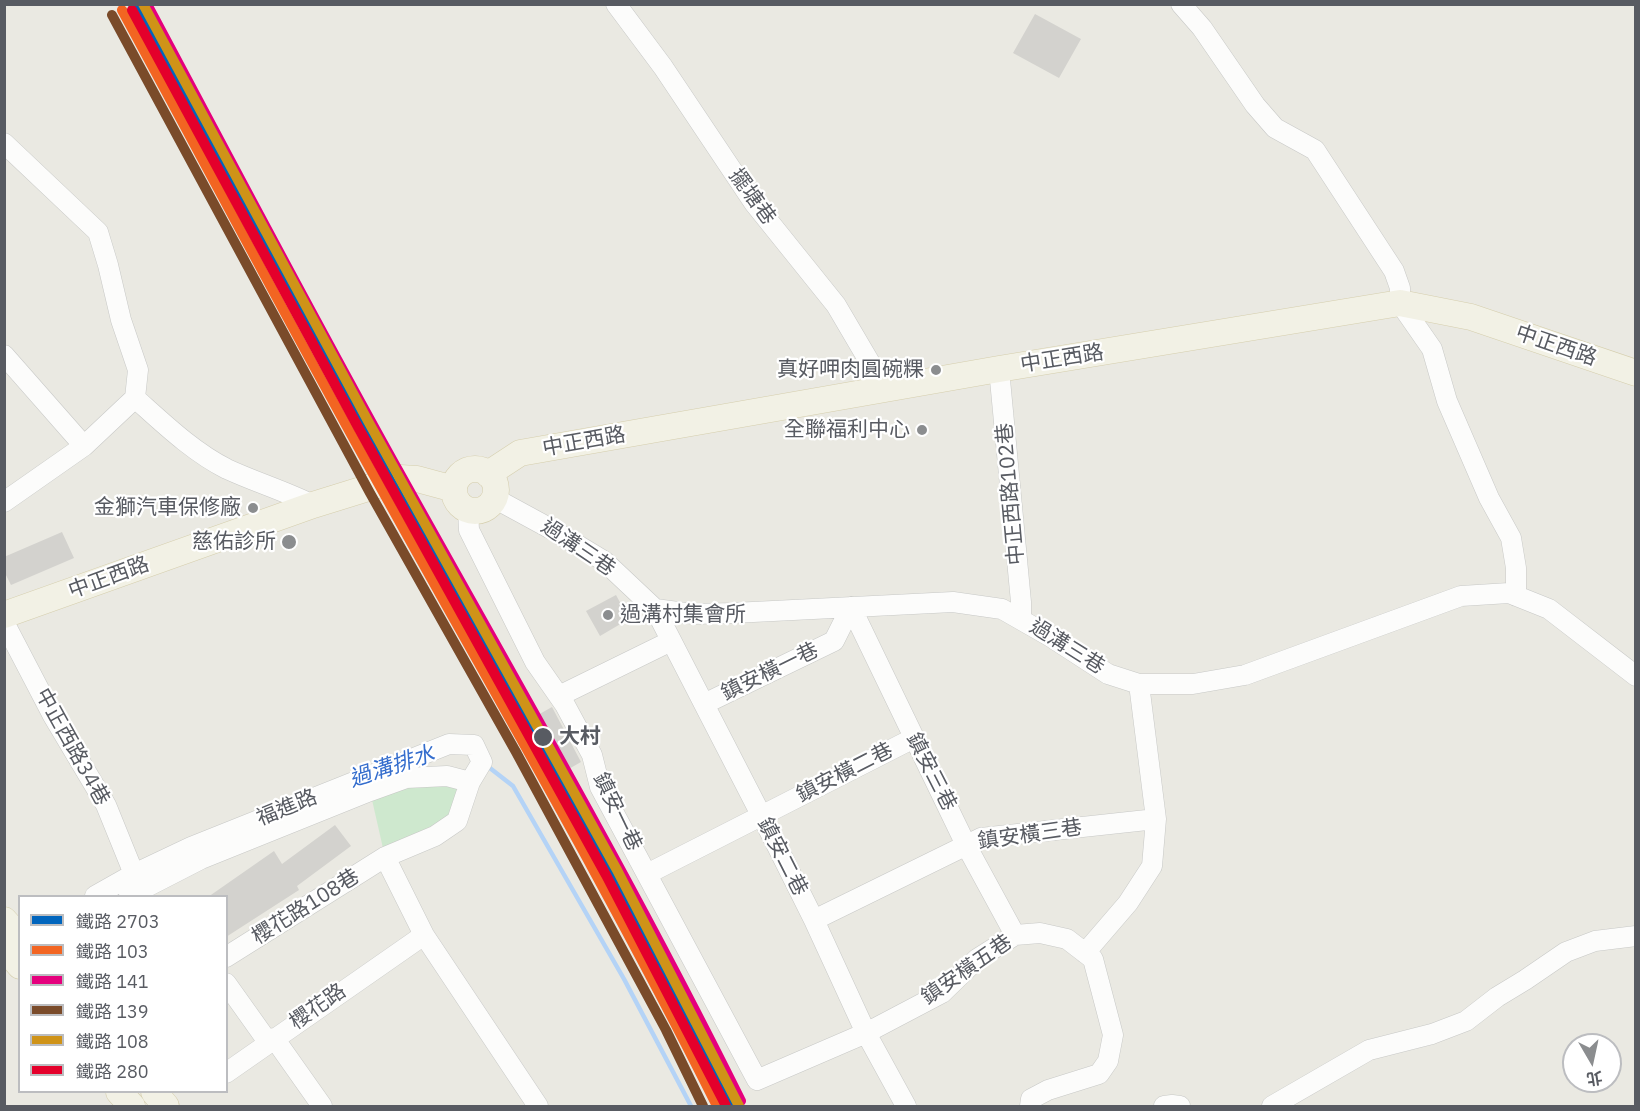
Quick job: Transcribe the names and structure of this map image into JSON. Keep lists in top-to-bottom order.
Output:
{
  "streets": {
    "main road": ["中正西路"],
    "street": [
      "擺塘巷",
      "中正西路102巷",
      "過溝三巷",
      "鎮安橫一巷",
      "中正西路34巷",
      "鎮安三巷",
      "鎮安橫二巷",
      "福進路",
      "鎮安一巷",
      "鎮安橫三巷",
      "鎮安二巷",
      "櫻花路108巷",
      "鎮安橫五巷",
      "櫻花路"
    ]
  },
  "crossings": [
    ["擺塘巷", "中正西路"],
    ["中正西路", "中正西路102巷"],
    ["中正西路", "過溝三巷"],
    ["中正西路", "中正西路34巷"],
    ["中正西路", "鎮安一巷"],
    ["中正西路102巷", "過溝三巷"],
    ["過溝三巷", "鎮安橫一巷"],
    ["過溝三巷", "鎮安三巷"],
    ["過溝三巷", "鎮安一巷"],
    ["過溝三巷", "鎮安二巷"],
    ["鎮安橫一巷", "鎮安三巷"],
    ["鎮安橫一巷", "鎮安二巷"],
    ["中正西路34巷", "福進路"],
    ["鎮安三巷", "鎮安橫二巷"],
    ["鎮安三巷", "鎮安橫三巷"],
    ["鎮安三巷", "鎮安橫五巷"],
    ["鎮安橫二巷", "鎮安一巷"],
    ["鎮安橫二巷", "鎮安二巷"],
    ["福進路", "櫻花路108巷"],
    ["鎮安一巷", "鎮安橫五巷"],
    ["鎮安橫三巷", "鎮安二巷"],
    ["鎮安二巷", "鎮安橫五巷"]
  ],
  "water": ["過溝排水"],
  "places": [
    "真好呷肉圓碗粿",
    "全聯福利中心",
    "金獅汽車保修廠",
    "慈佑診所",
    "過溝村集會所",
    "大村"
  ],
  "lines": [
    "rail line 2703",
    "rail line 141",
    "rail line 108",
    "rail line 103",
    "rail line 280",
    "rail line 139"
  ],
  "legend": [
    "鐵路 2703",
    "鐵路 103",
    "鐵路 141",
    "鐵路 139",
    "鐵路 108",
    "鐵路 280"
  ],
  "north": "bottom"
}
